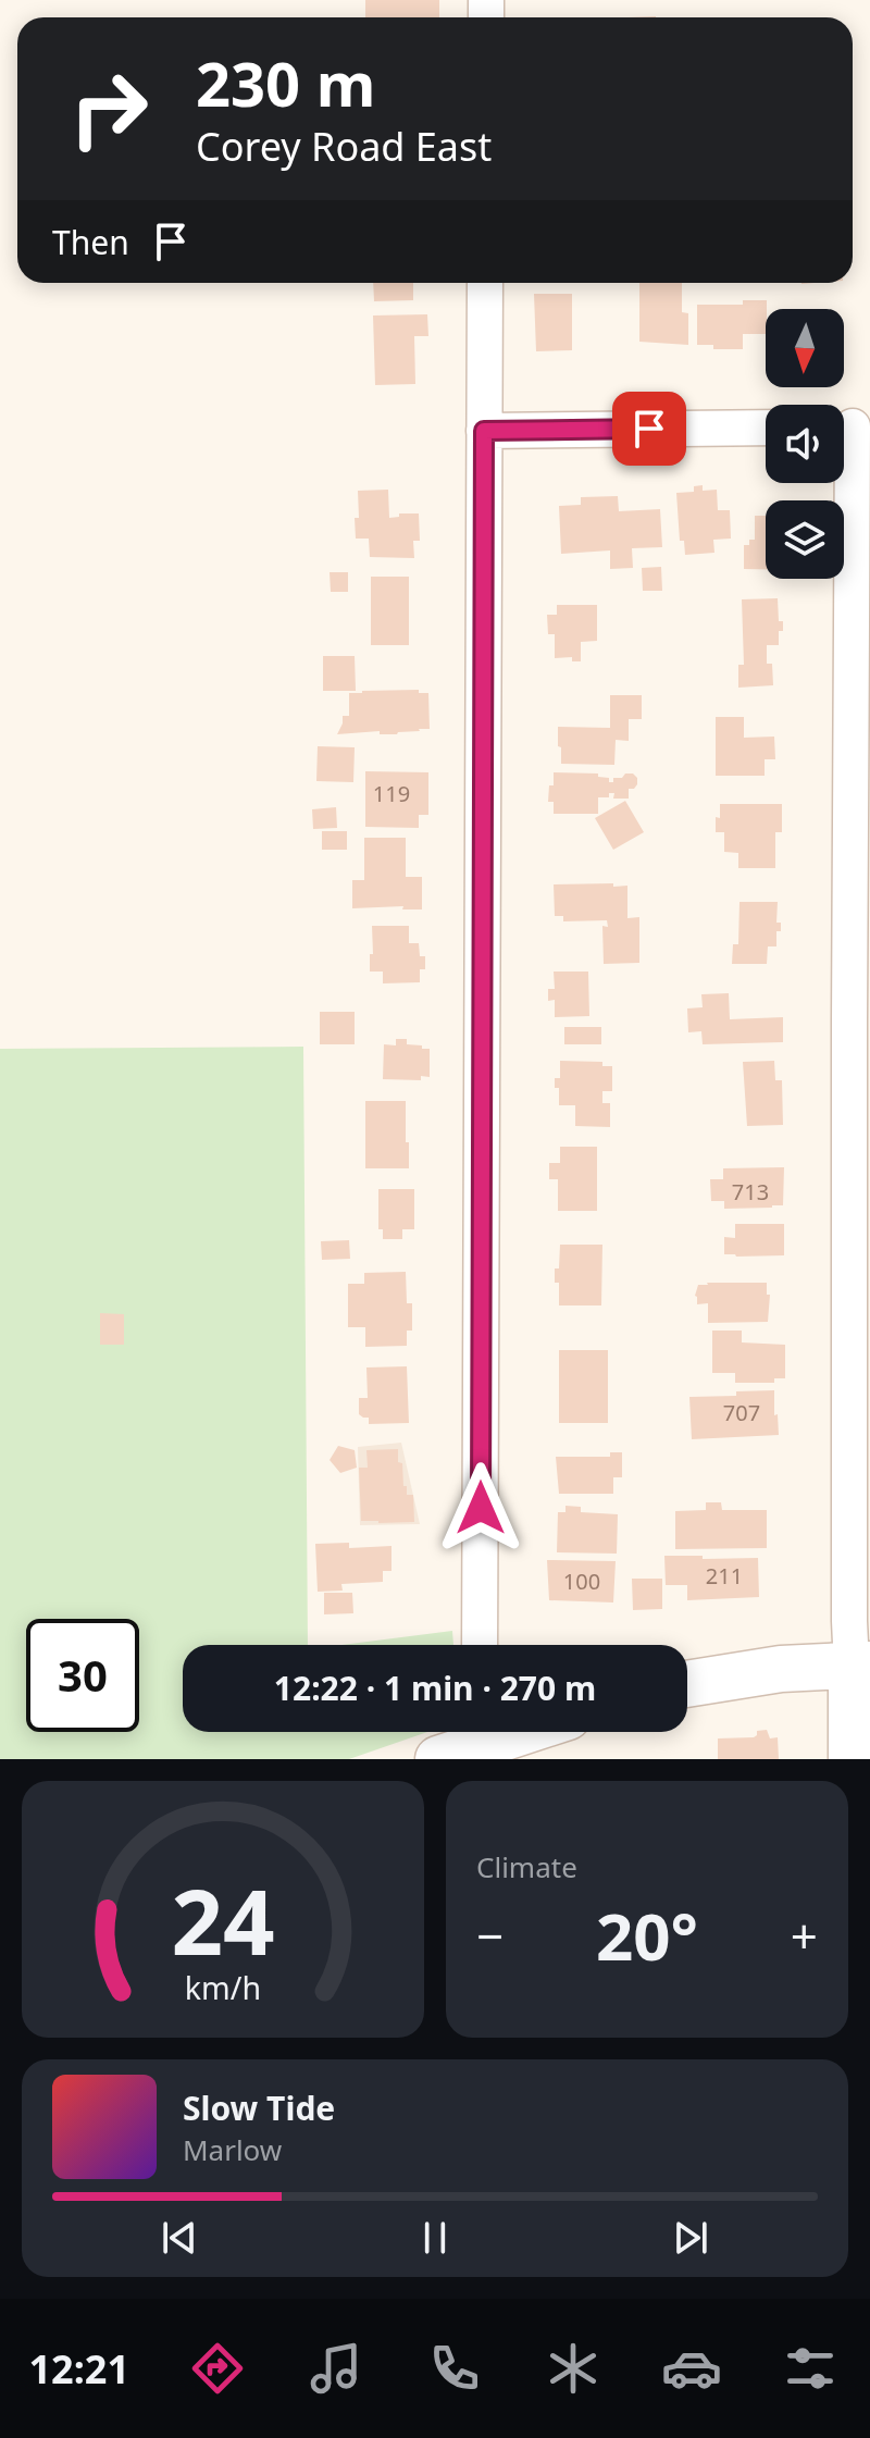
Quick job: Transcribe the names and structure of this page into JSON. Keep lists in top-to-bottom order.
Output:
{
  "house_numbers": [
    "119",
    "713",
    "707",
    "211",
    "100"
  ],
  "north": "bottom",
  "page": {
    "turn": ["230 m", "Corey Road East"],
    "then": "Then",
    "limit": "30",
    "trip": "12:22 · 1 min · 270 m",
    "tile": "Climate",
    "heat": ["−", "20°", "+"],
    "song": ["Slow Tide", "Marlow"],
    "tabs": "12:21",
    "gauge": ["24", "km/h"]
  }
}
